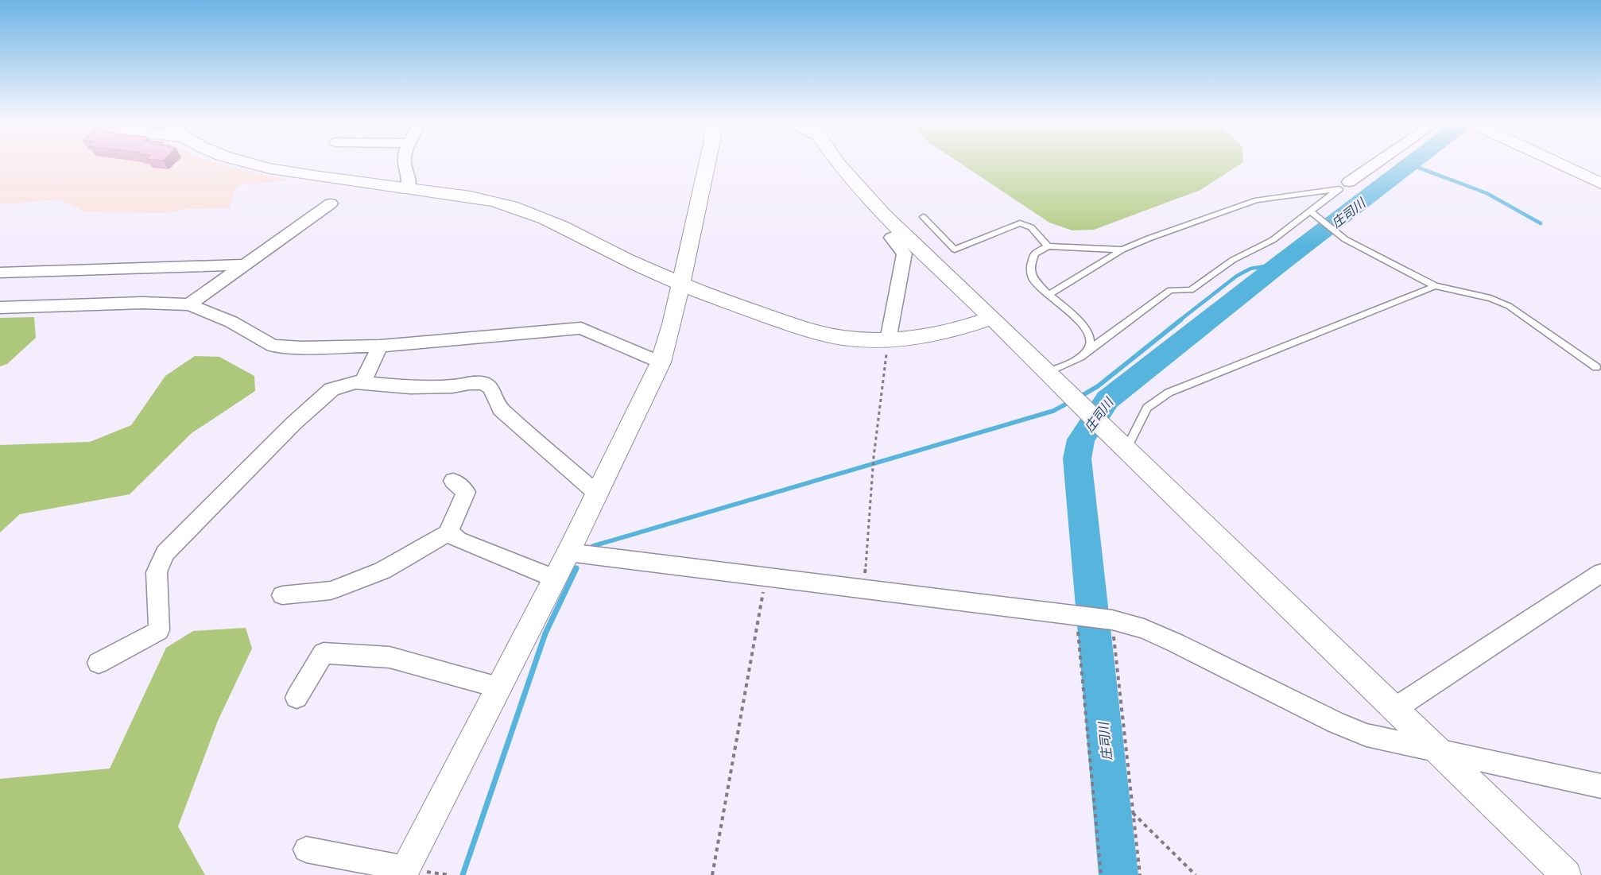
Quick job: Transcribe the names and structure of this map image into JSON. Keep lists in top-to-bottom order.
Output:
{
  "water": ["庄司川"]
}
